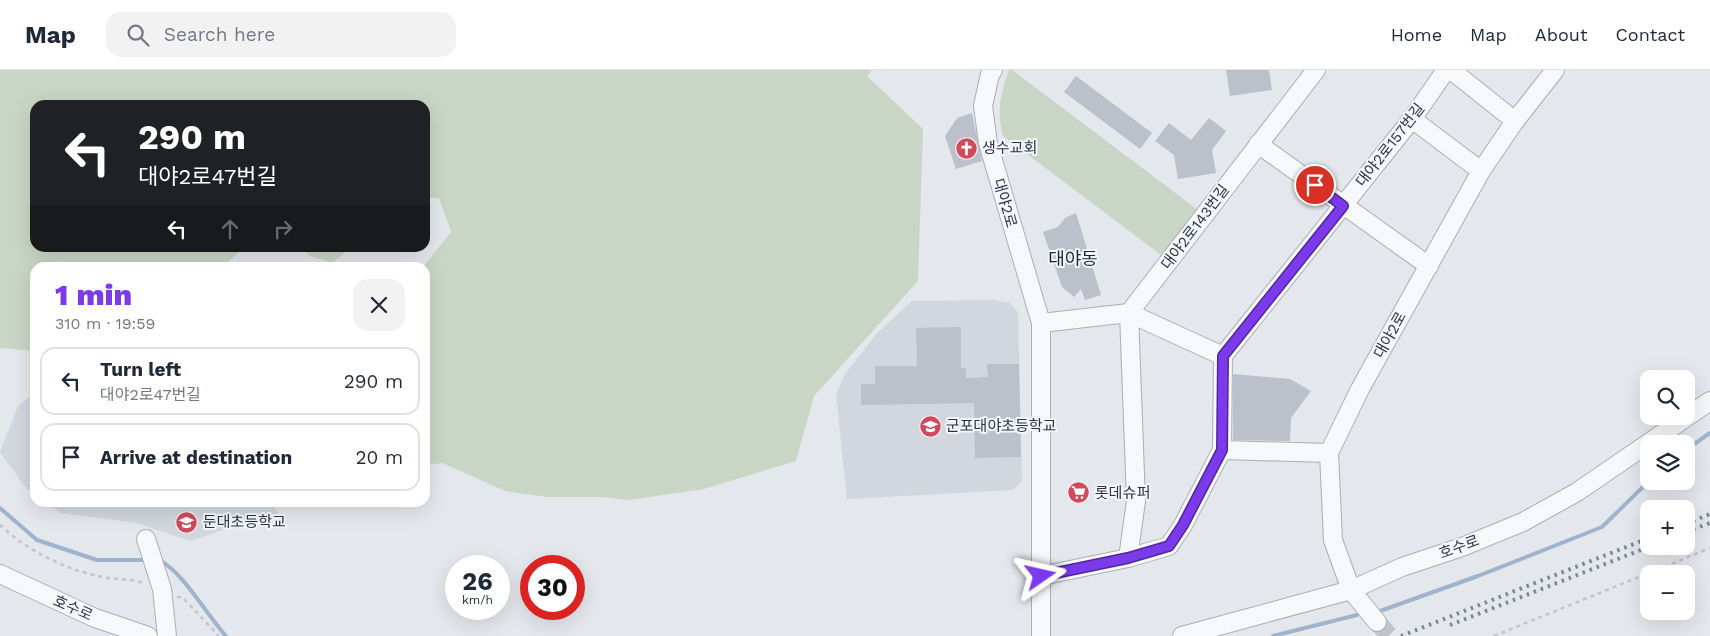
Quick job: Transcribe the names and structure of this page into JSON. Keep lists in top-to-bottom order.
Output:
{
  "streets": {
    "street": [
      "대야2로157번길",
      "대야2로",
      "대야2로143번길",
      "호수로"
    ]
  },
  "crossings": [
    ["대야2로", "호수로"]
  ],
  "districts": ["대야동"],
  "places": {
    "church": ["생수교회"],
    "school or university": ["군포대야초등학교", "둔대초등학교"],
    "supermarket": ["롯데슈퍼"]
  },
  "page": {
    "header": "Map",
    "search": "Search here",
    "nav": [
      "Home",
      "Map",
      "About",
      "Contact"
    ],
    "turn": ["290 m", "대야2로47번길"],
    "heading": ["1 min", "310 m · 19:59"],
    "list": [
      {
        "name": "Turn left",
        "note": "대야2로47번길",
        "value": "290 m"
      },
      {
        "name": "Arrive at destination",
        "value": "20 m"
      }
    ],
    "map_buttons": ["+", "−"],
    "speed": "26 km/h",
    "limit": "30"
  }
}
